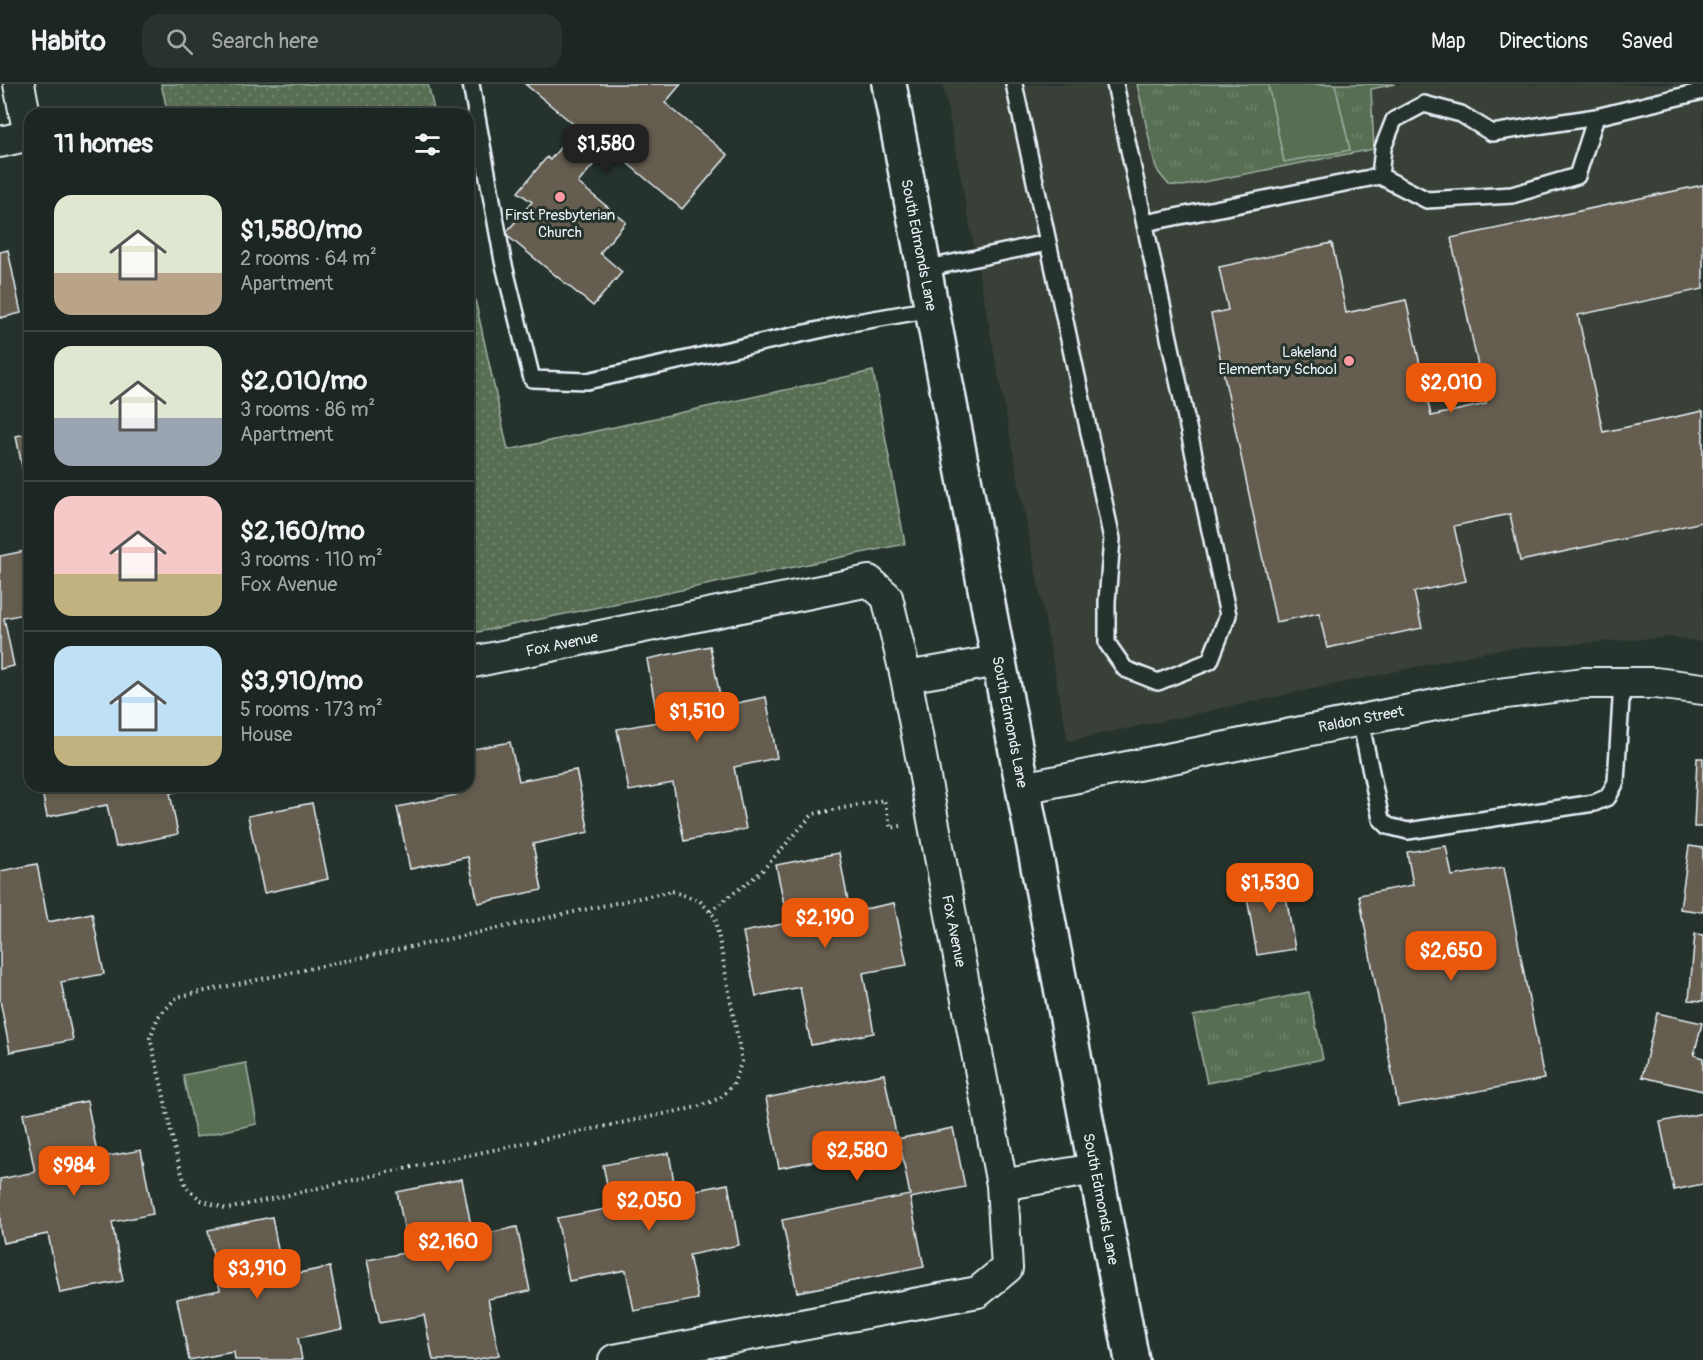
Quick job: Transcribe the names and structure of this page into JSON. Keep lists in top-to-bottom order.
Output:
{
  "streets": {
    "street": ["South Edmonds Lane", "Fox Avenue", "Raldon Street"]
  },
  "crossings": [
    ["South Edmonds Lane", "Raldon Street"]
  ],
  "places": ["First Presbyterian Church", "Lakeland Elementary School"],
  "page": {
    "header": "Habito",
    "search": "Search here",
    "nav": ["Map", "Directions", "Saved"],
    "heading": "11 homes",
    "price": [
      "$1,580",
      "$2,010",
      "$1,510",
      "$1,530",
      "$2,190",
      "$2,650",
      "$2,580",
      "$984",
      "$2,050",
      "$2,160",
      "$3,910"
    ],
    "list": [
      {
        "name": "$1,580/mo",
        "note": "2 rooms · 64 m² · Apartment"
      },
      {
        "name": "$2,010/mo",
        "note": "3 rooms · 86 m² · Apartment"
      },
      {
        "name": "$2,160/mo",
        "note": "3 rooms · 110 m² · Fox Avenue"
      },
      {
        "name": "$3,910/mo",
        "note": "5 rooms · 173 m² · House"
      }
    ]
  }
}
